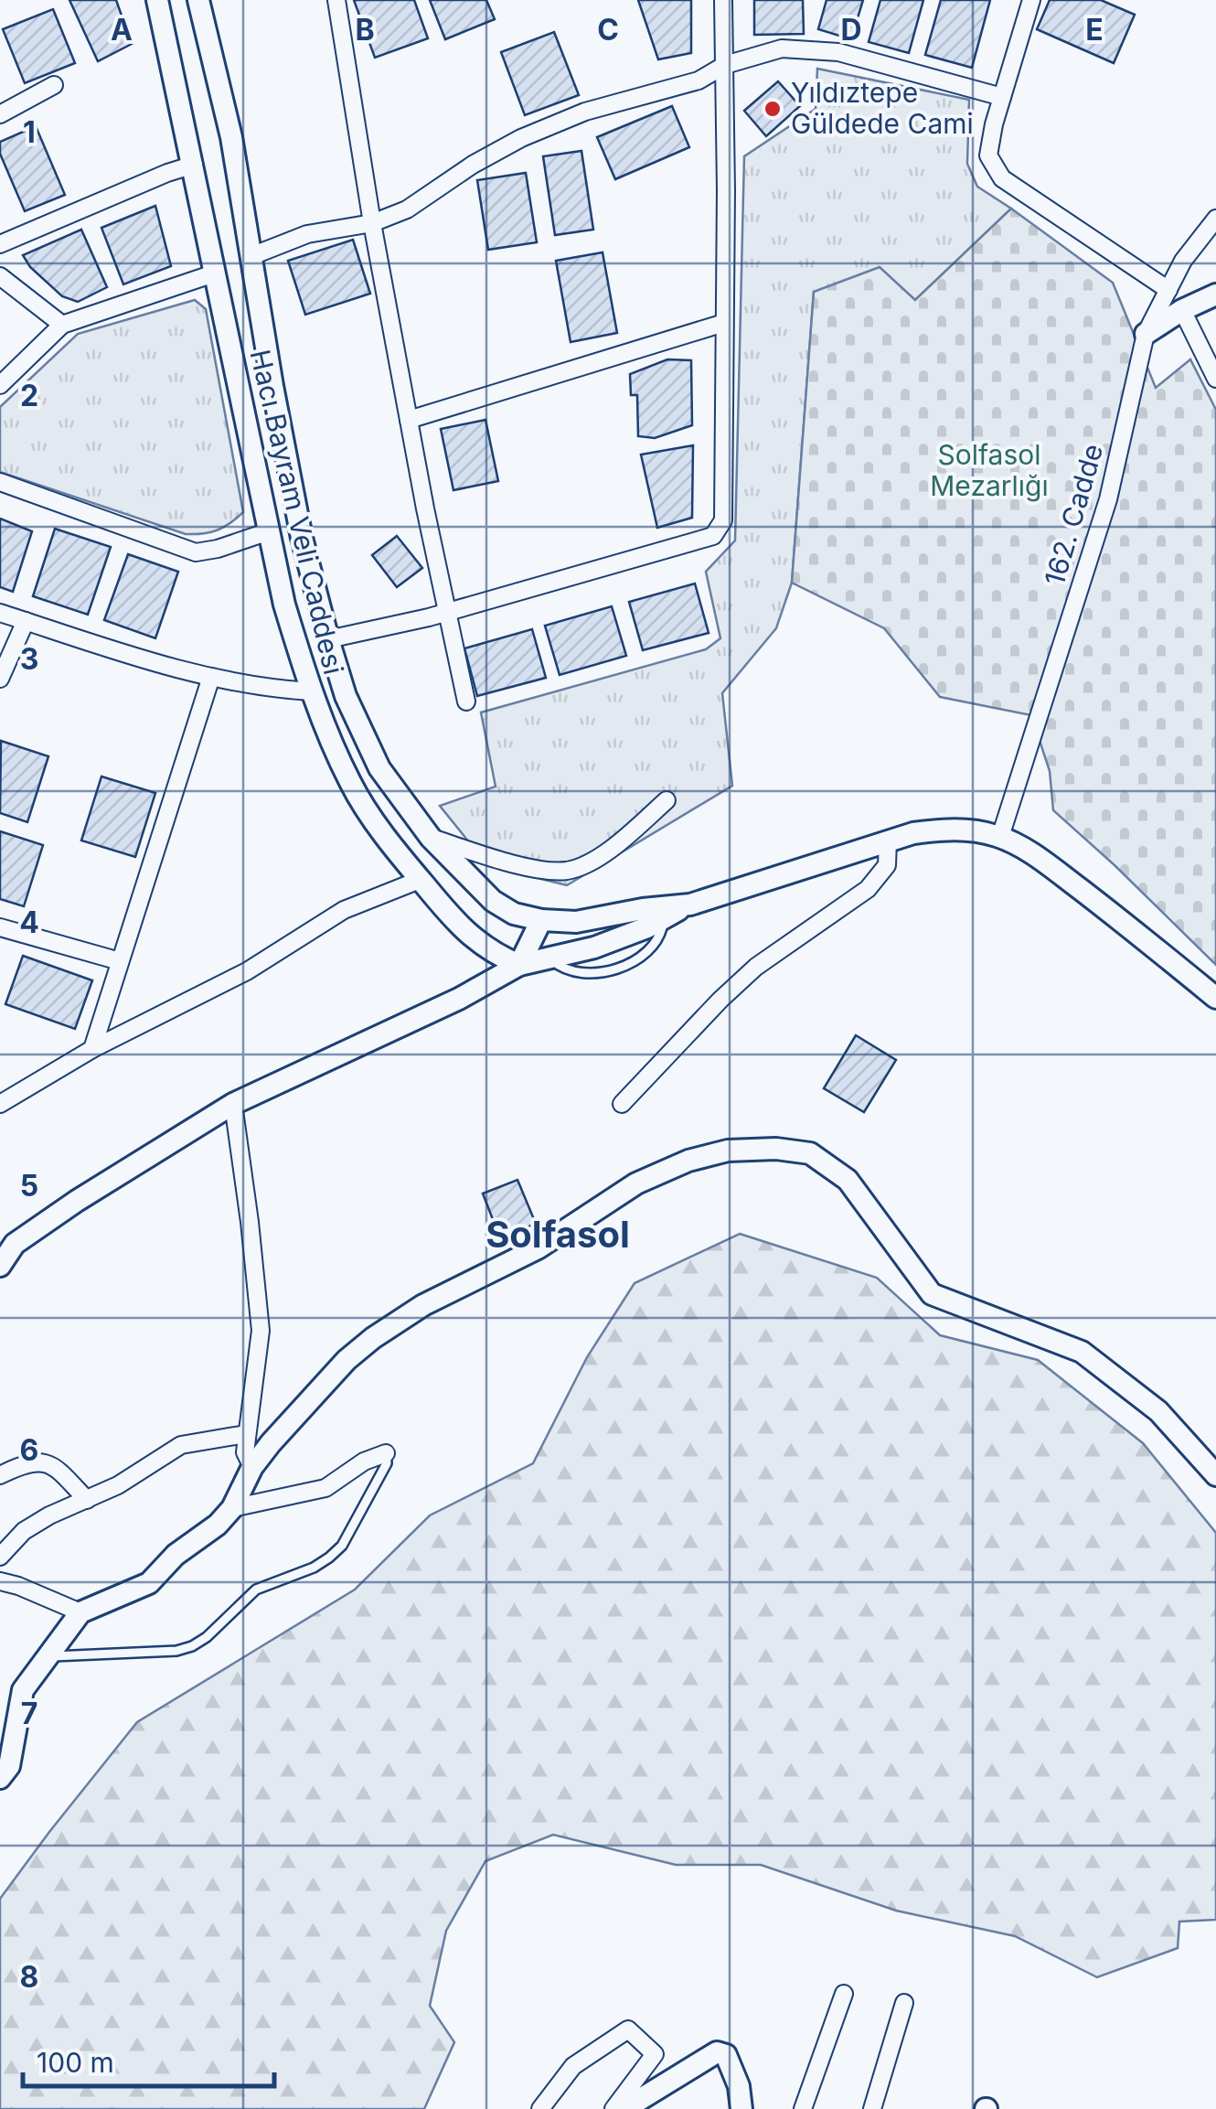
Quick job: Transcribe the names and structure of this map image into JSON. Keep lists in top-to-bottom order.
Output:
{
  "streets": {
    "main road": ["Hacı Bayram Veli Caddesi"],
    "street": ["162. Cadde"]
  },
  "districts": ["Solfasol"],
  "parks": ["Solfasol Mezarlığı"],
  "places": ["Yıldıztepe Güldede Cami"],
  "scale_bar": "100 m",
  "grid": {
    "columns": [
      "A",
      "B",
      "C",
      "D",
      "E"
    ],
    "rows": [
      "1",
      "2",
      "3",
      "4",
      "5",
      "6",
      "7",
      "8"
    ]
  }
}
